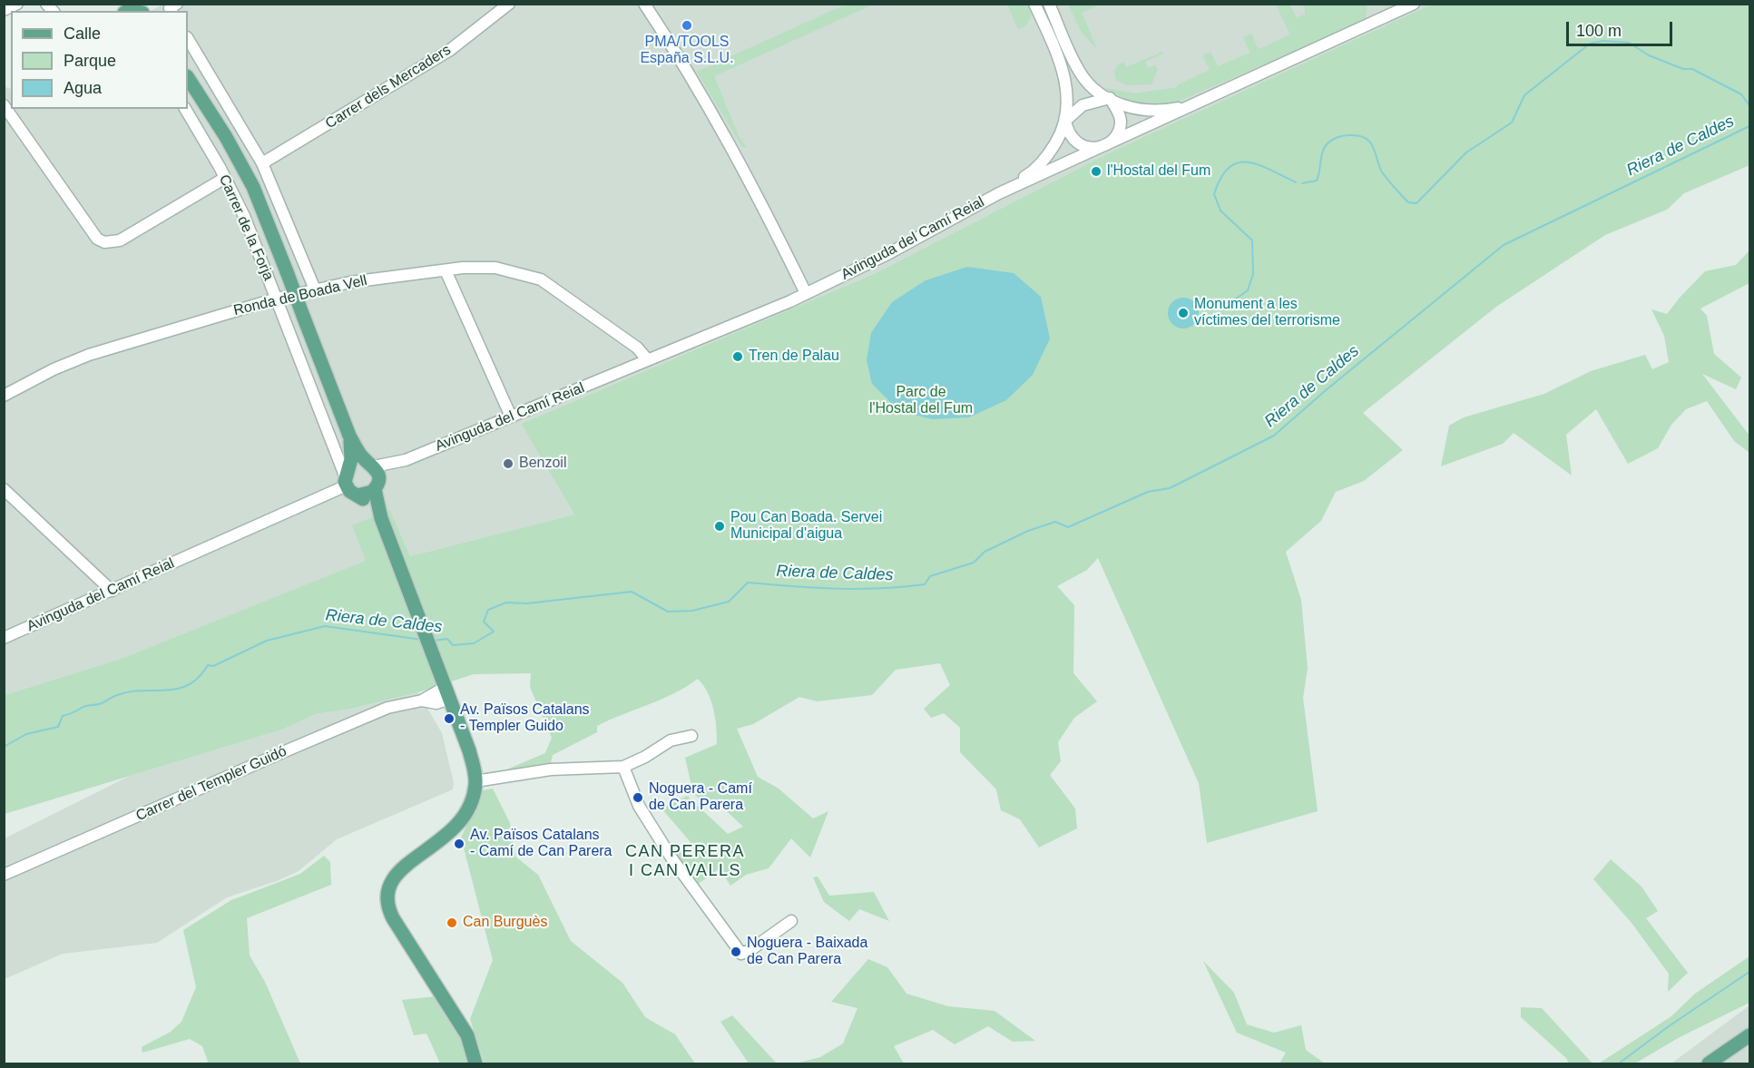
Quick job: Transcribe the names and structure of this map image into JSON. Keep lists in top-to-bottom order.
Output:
{
  "streets": {
    "street": [
      "Carrer dels Mercaders",
      "Carrer de la Forja",
      "Avinguda del Camí Reial",
      "Ronda de Boada Vell",
      "Carrer del Templer Guidó"
    ]
  },
  "crossings": [
    ["Carrer de la Forja", "Avinguda del Camí Reial"],
    ["Carrer de la Forja", "Ronda de Boada Vell"],
    ["Avinguda del Camí Reial", "Ronda de Boada Vell"]
  ],
  "districts": ["CAN PERERA I CAN VALLS"],
  "water": ["Riera de Caldes"],
  "parks": ["Parc de l'Hostal del Fum"],
  "places": [
    "PMA/TOOLS España S.L.U.",
    "l'Hostal del Fum",
    "Monument a les víctimes del terrorisme",
    "Tren de Palau",
    "Benzoil",
    "Pou Can Boada. Servei Municipal d'aigua",
    "Av. Països Catalans - Templer Guido",
    "Noguera - Camí de Can Parera",
    "Av. Països Catalans - Camí de Can Parera",
    "Can Burguès",
    "Noguera - Baixada de Can Parera"
  ],
  "legend": ["Calle", "Parque", "Agua"],
  "scale_bar": "100 m"
}
